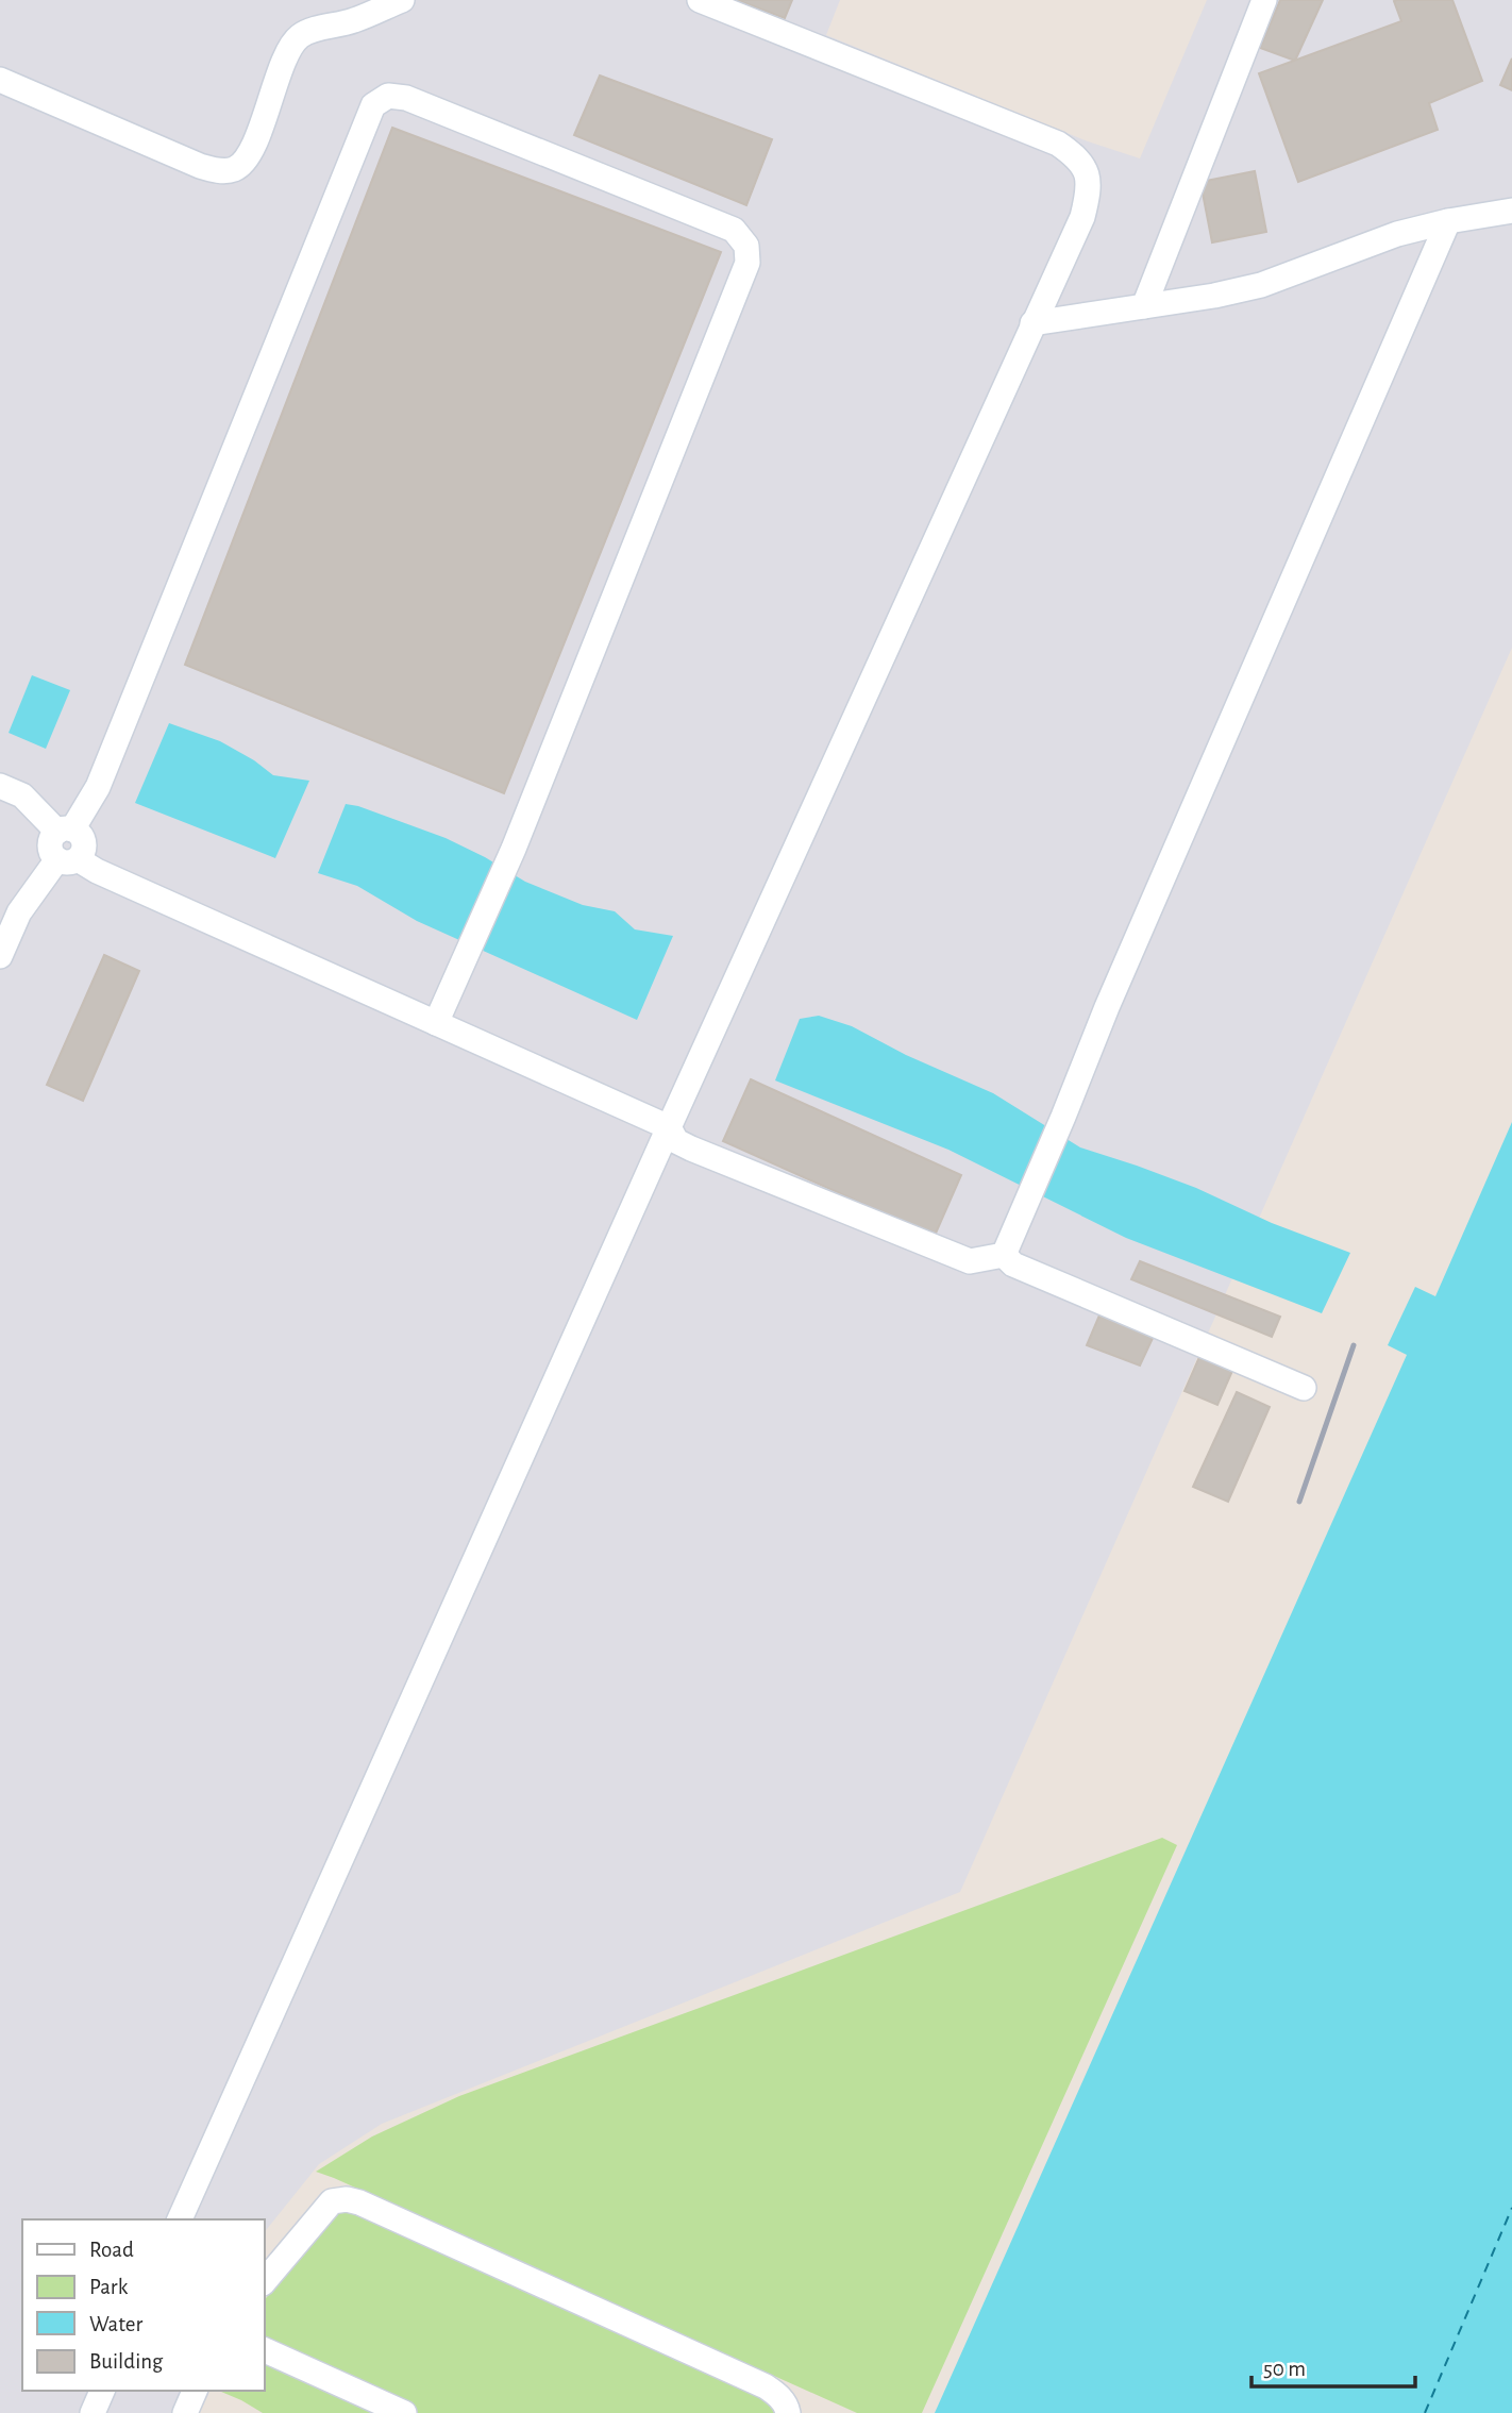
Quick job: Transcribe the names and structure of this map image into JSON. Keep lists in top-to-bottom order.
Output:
{
  "legend": [
    "Road",
    "Park",
    "Water",
    "Building"
  ],
  "scale_bar": "50 m"
}
